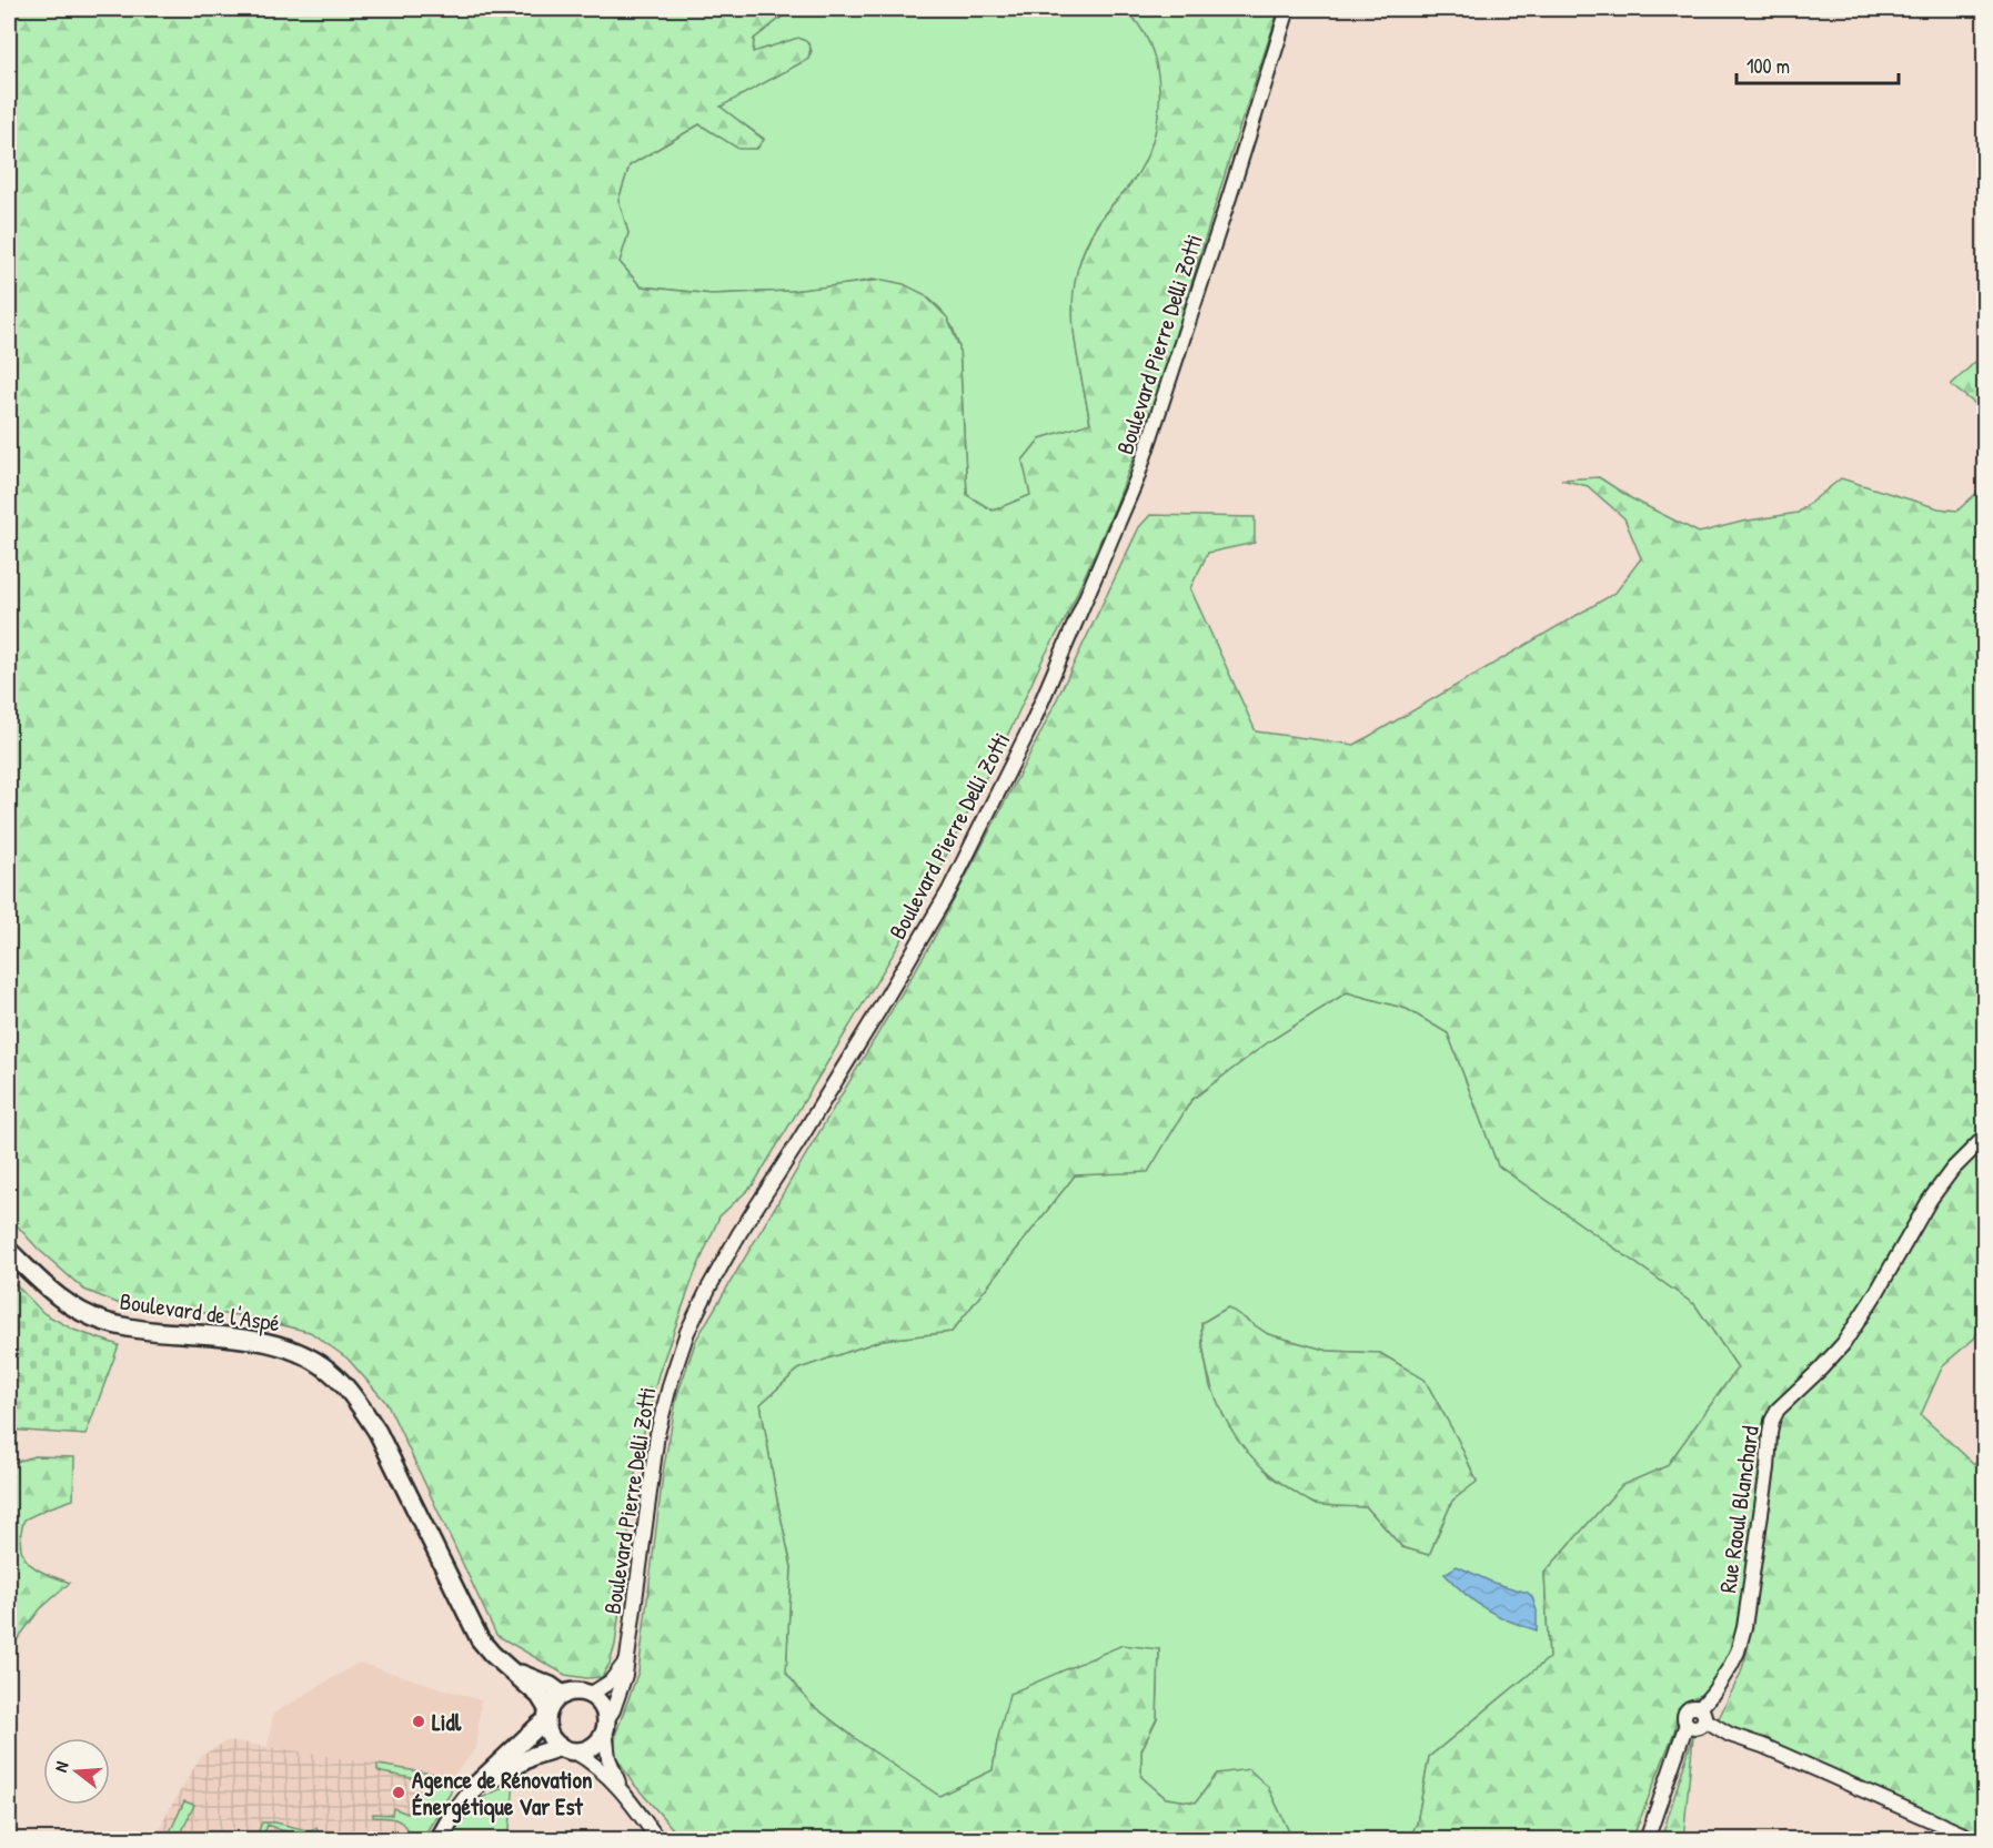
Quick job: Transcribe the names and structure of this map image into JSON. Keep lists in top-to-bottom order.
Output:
{
  "streets": {
    "main road": ["Boulevard de l'Aspé"],
    "street": ["Boulevard Pierre Delli Zotti", "Rue Raoul Blanchard"]
  },
  "crossings": [
    ["Boulevard Pierre Delli Zotti", "Boulevard de l'Aspé"]
  ],
  "places": ["Lidl", "Agence de Rénovation Énergétique Var Est"],
  "scale_bar": "100 m",
  "north": "left"
}
